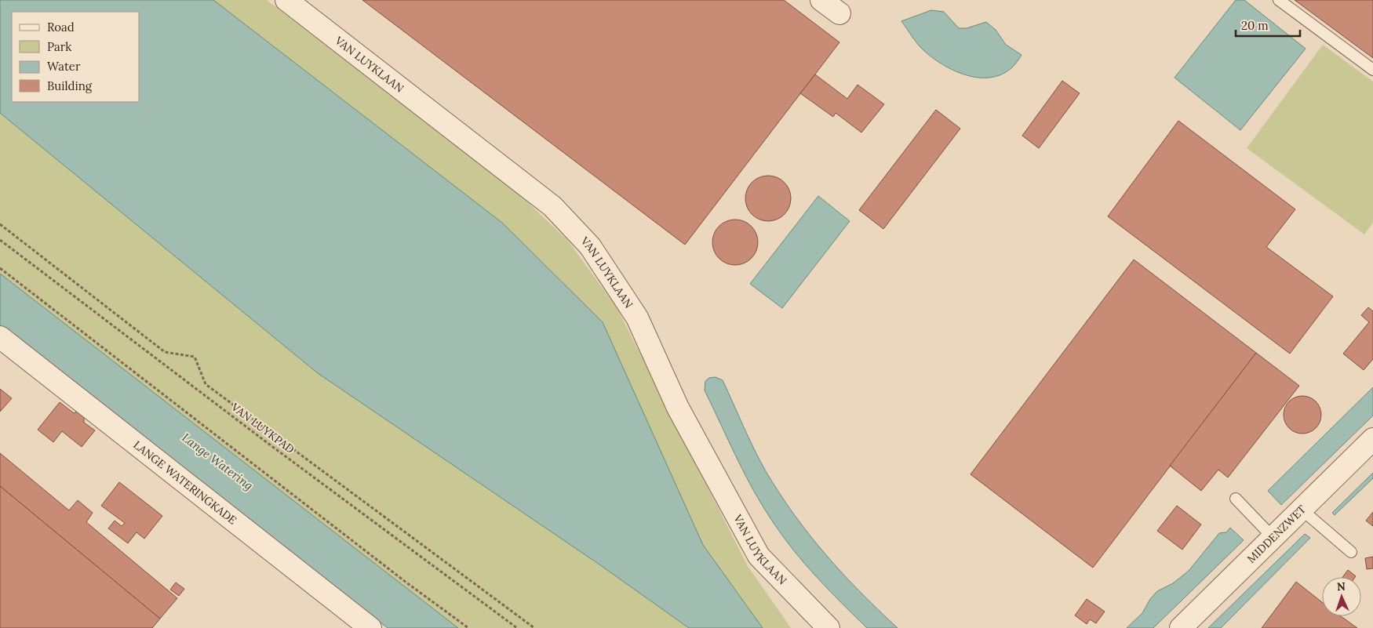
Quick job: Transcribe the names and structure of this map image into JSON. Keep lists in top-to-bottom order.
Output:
{
  "streets": {
    "street": ["VAN LUYKLAAN", "LANGE WATERINGKADE", "MIDDENZWET"],
    "path": ["VAN LUYKPAD"]
  },
  "water": ["Lange Watering"],
  "legend": [
    "Road",
    "Park",
    "Water",
    "Building"
  ],
  "scale_bar": "20 m",
  "north": "top"
}
